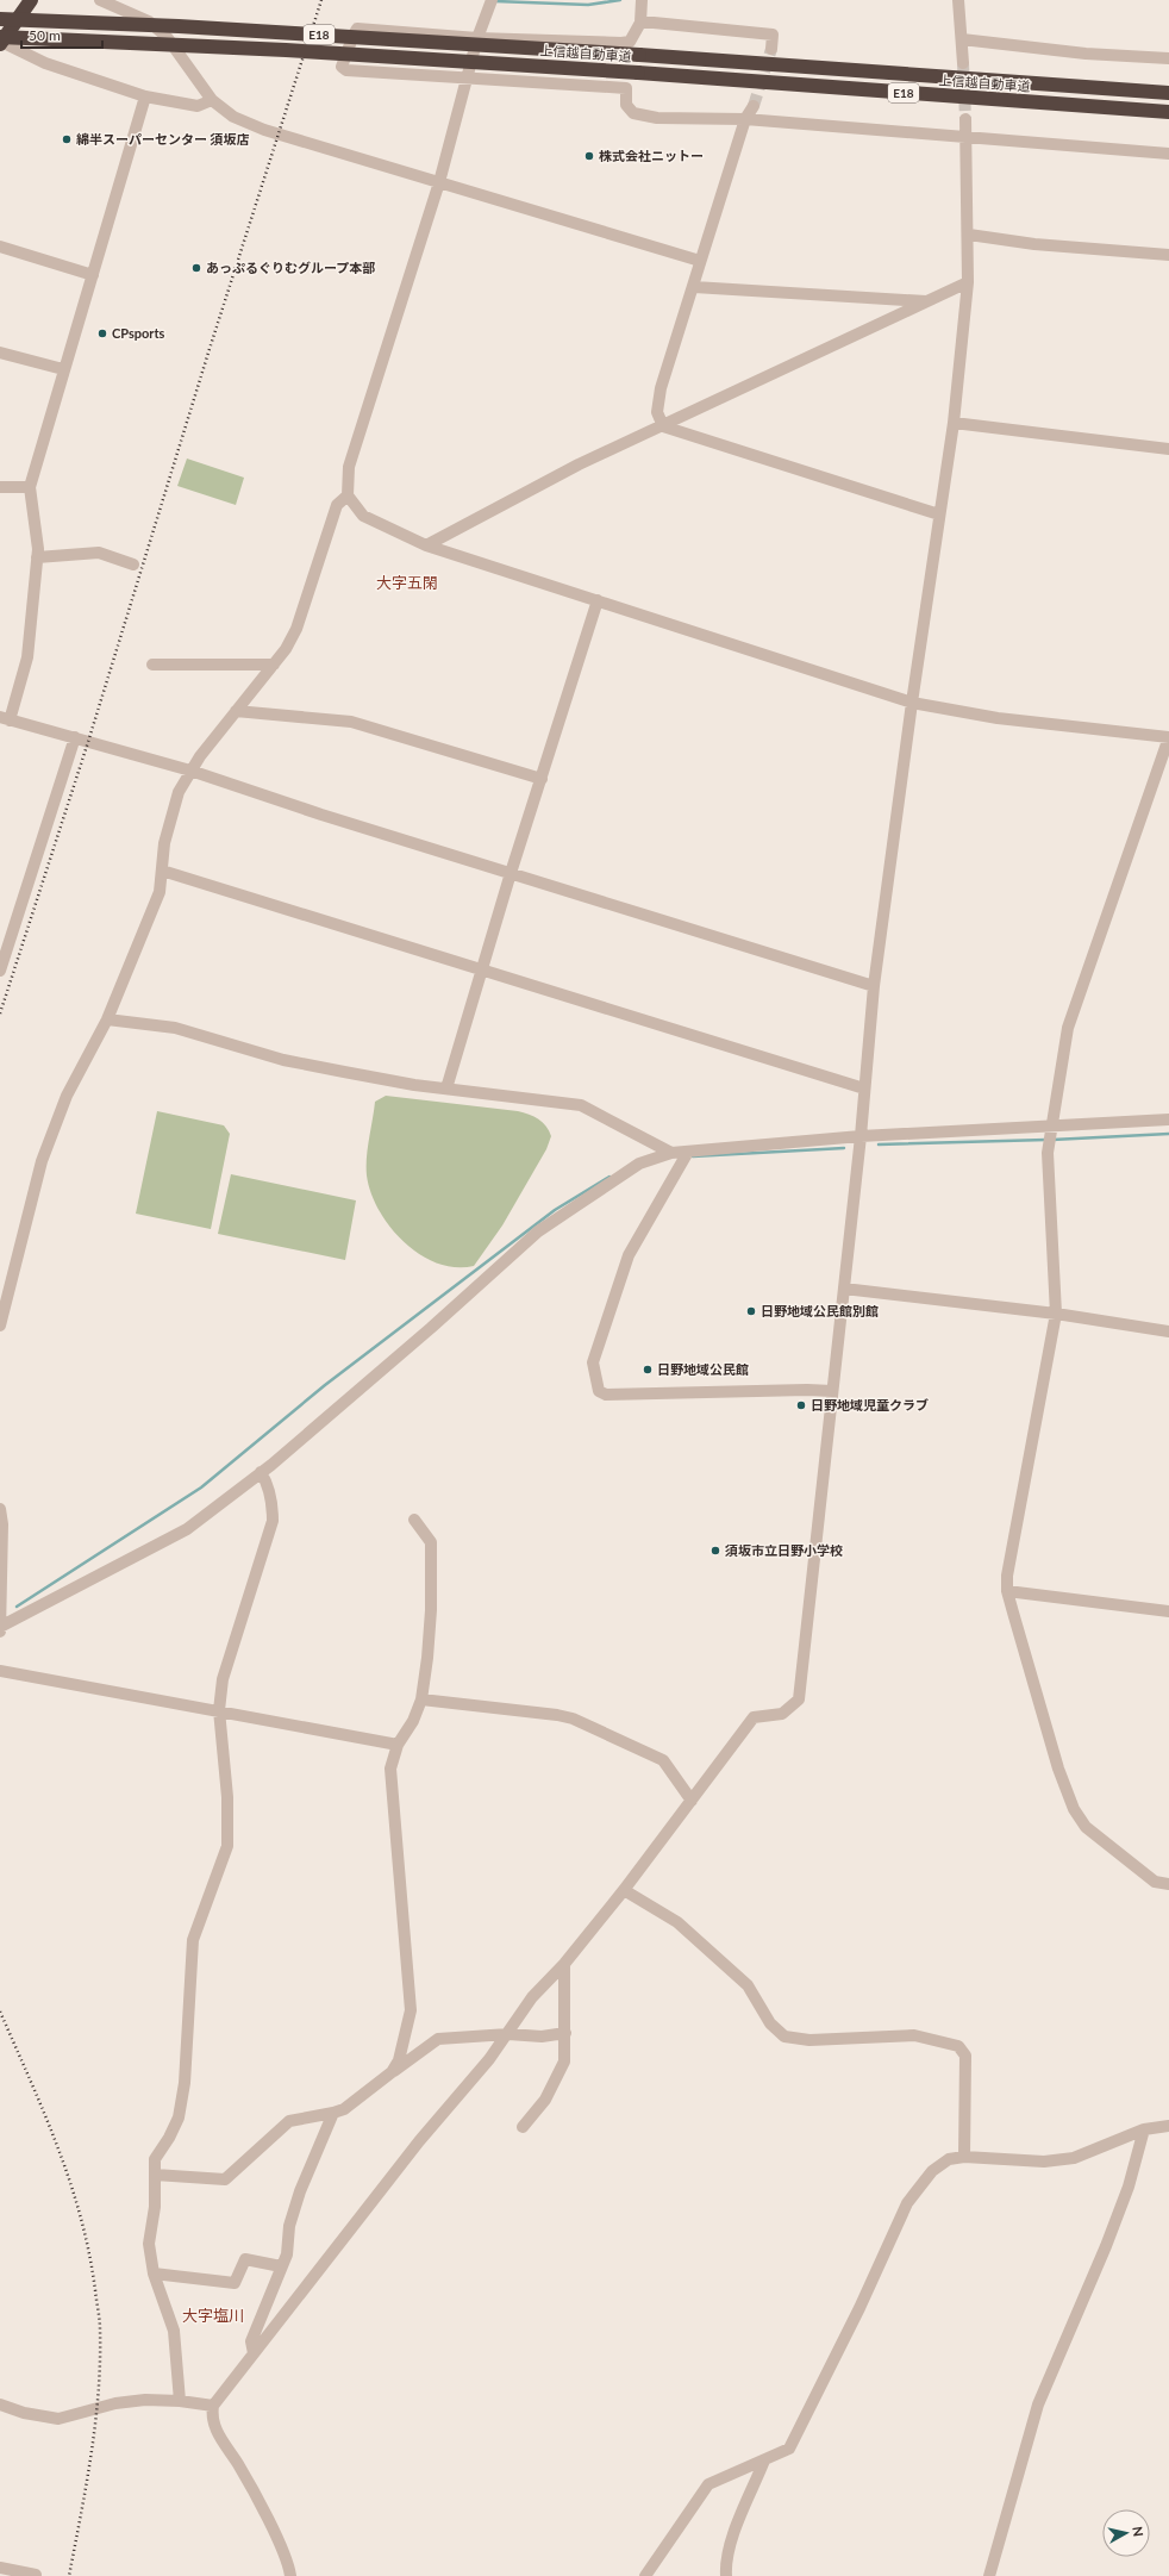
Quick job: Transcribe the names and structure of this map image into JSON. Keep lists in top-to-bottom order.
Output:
{
  "streets": {
    "highway": ["E18", "上信越自動車道"]
  },
  "districts": ["大字五閑", "大字塩川"],
  "places": [
    "綿半スーパーセンター 須坂店",
    "株式会社ニットー",
    "あっぷるぐりむグループ本部",
    "CPsports",
    "日野地域公民館別館",
    "日野地域公民館",
    "日野地域児童クラブ",
    "須坂市立日野小学校"
  ],
  "scale_bar": "50 m",
  "north": "right"
}
